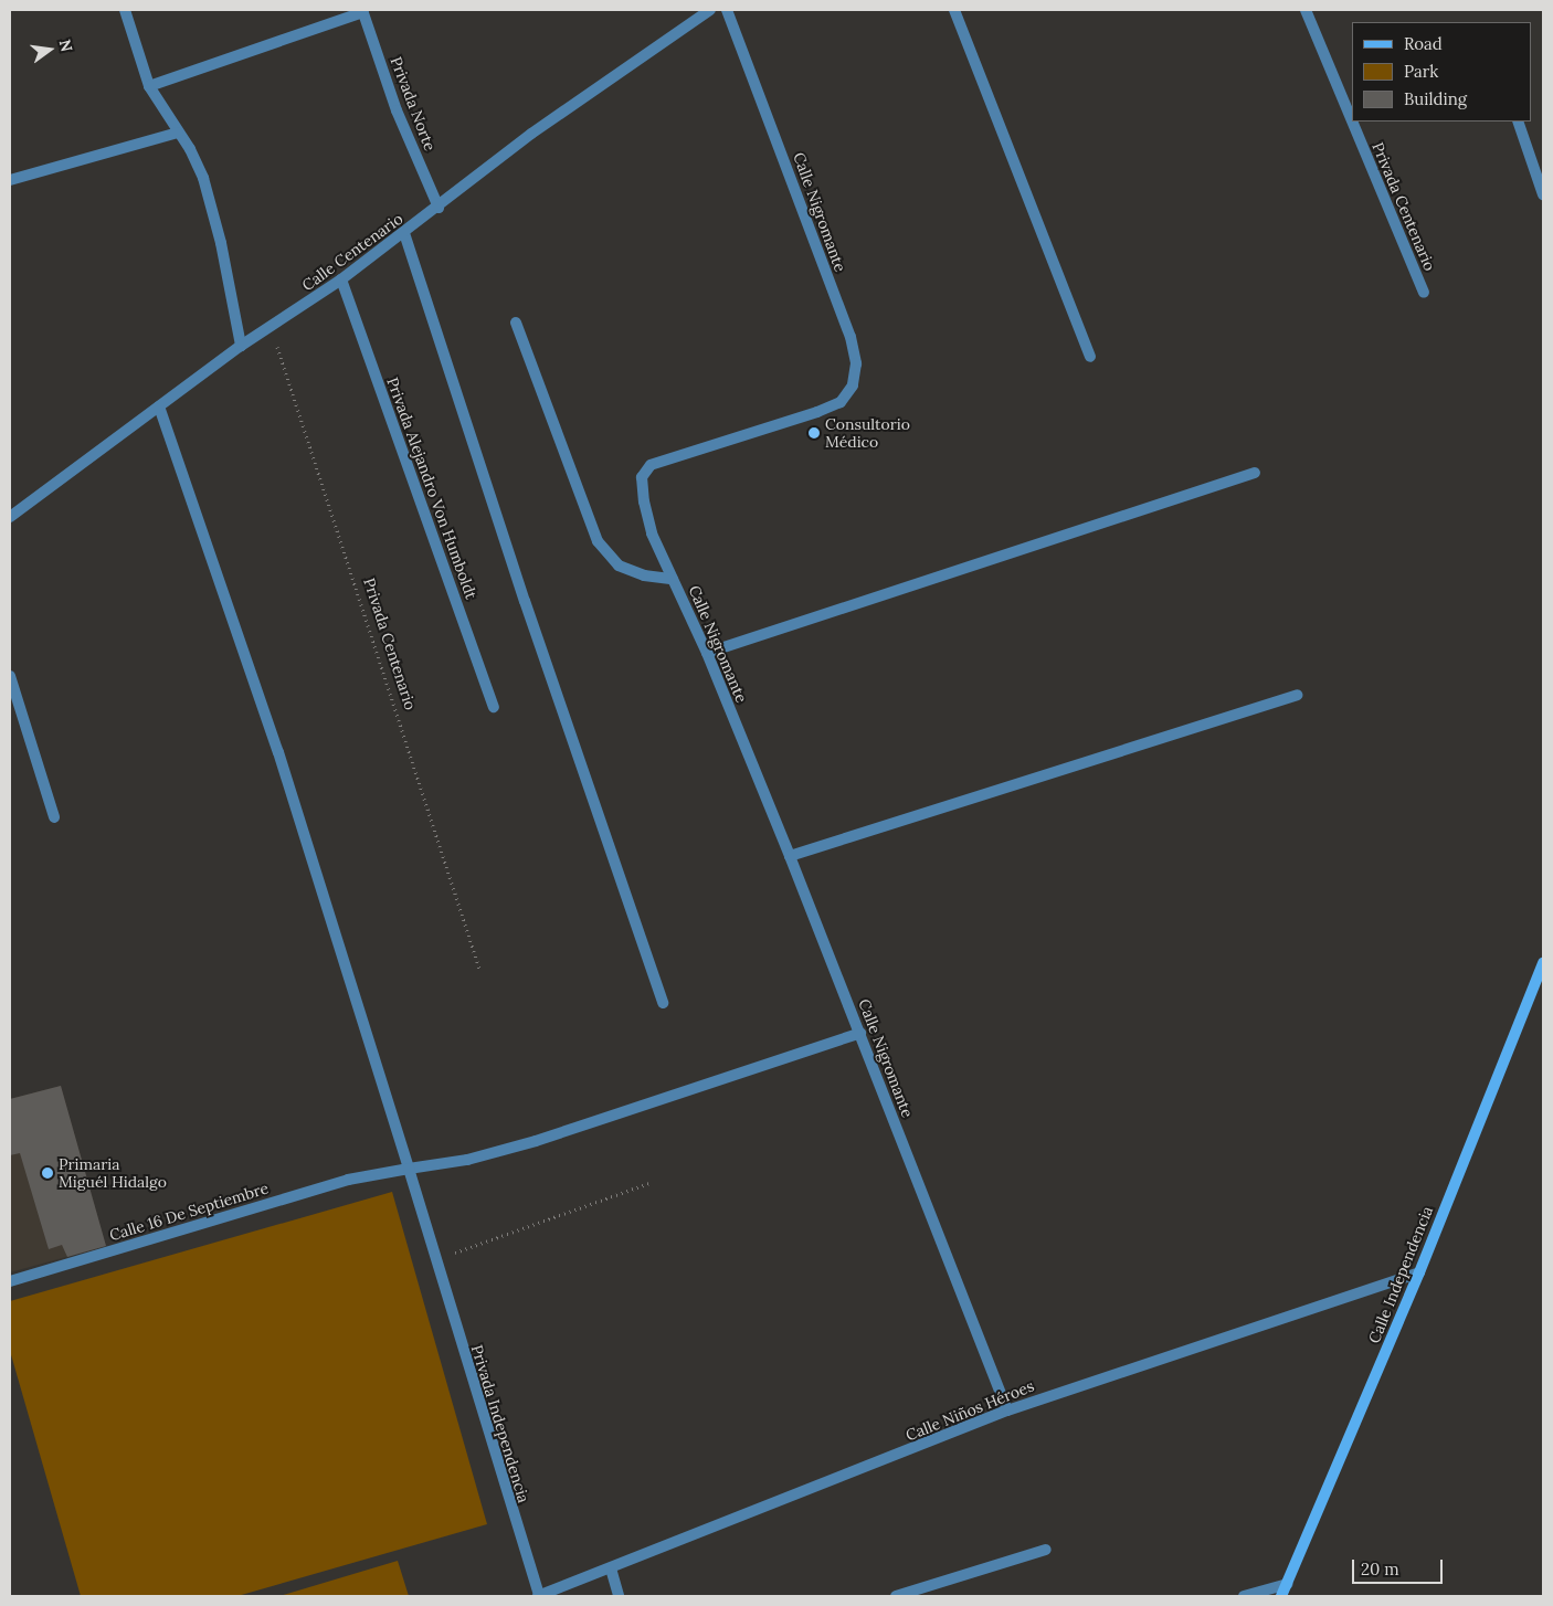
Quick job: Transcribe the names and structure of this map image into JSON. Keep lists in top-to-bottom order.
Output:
{
  "streets": {
    "main road": ["Calle Independencia"],
    "street": [
      "Privada Norte",
      "Privada Centenario",
      "Calle Nigromante",
      "Calle Centenario",
      "Privada Alejandro Von Humboldt",
      "Calle 16 De Septiembre",
      "Calle Niños Héroes",
      "Privada Independencia"
    ]
  },
  "crossings": [
    ["Privada Norte", "Calle Centenario"],
    ["Privada Centenario", "Calle Centenario"],
    ["Calle Nigromante", "Calle Niños Héroes"],
    ["Calle Centenario", "Privada Alejandro Von Humboldt"],
    ["Calle Centenario", "Privada Independencia"],
    ["Calle 16 De Septiembre", "Privada Independencia"],
    ["Calle Independencia", "Calle Niños Héroes"],
    ["Calle Niños Héroes", "Privada Independencia"]
  ],
  "places": ["Consultorio Médico", "Primaria Miguél Hidalgo"],
  "legend": ["Road", "Park", "Building"],
  "scale_bar": "20 m",
  "north": "right"
}
